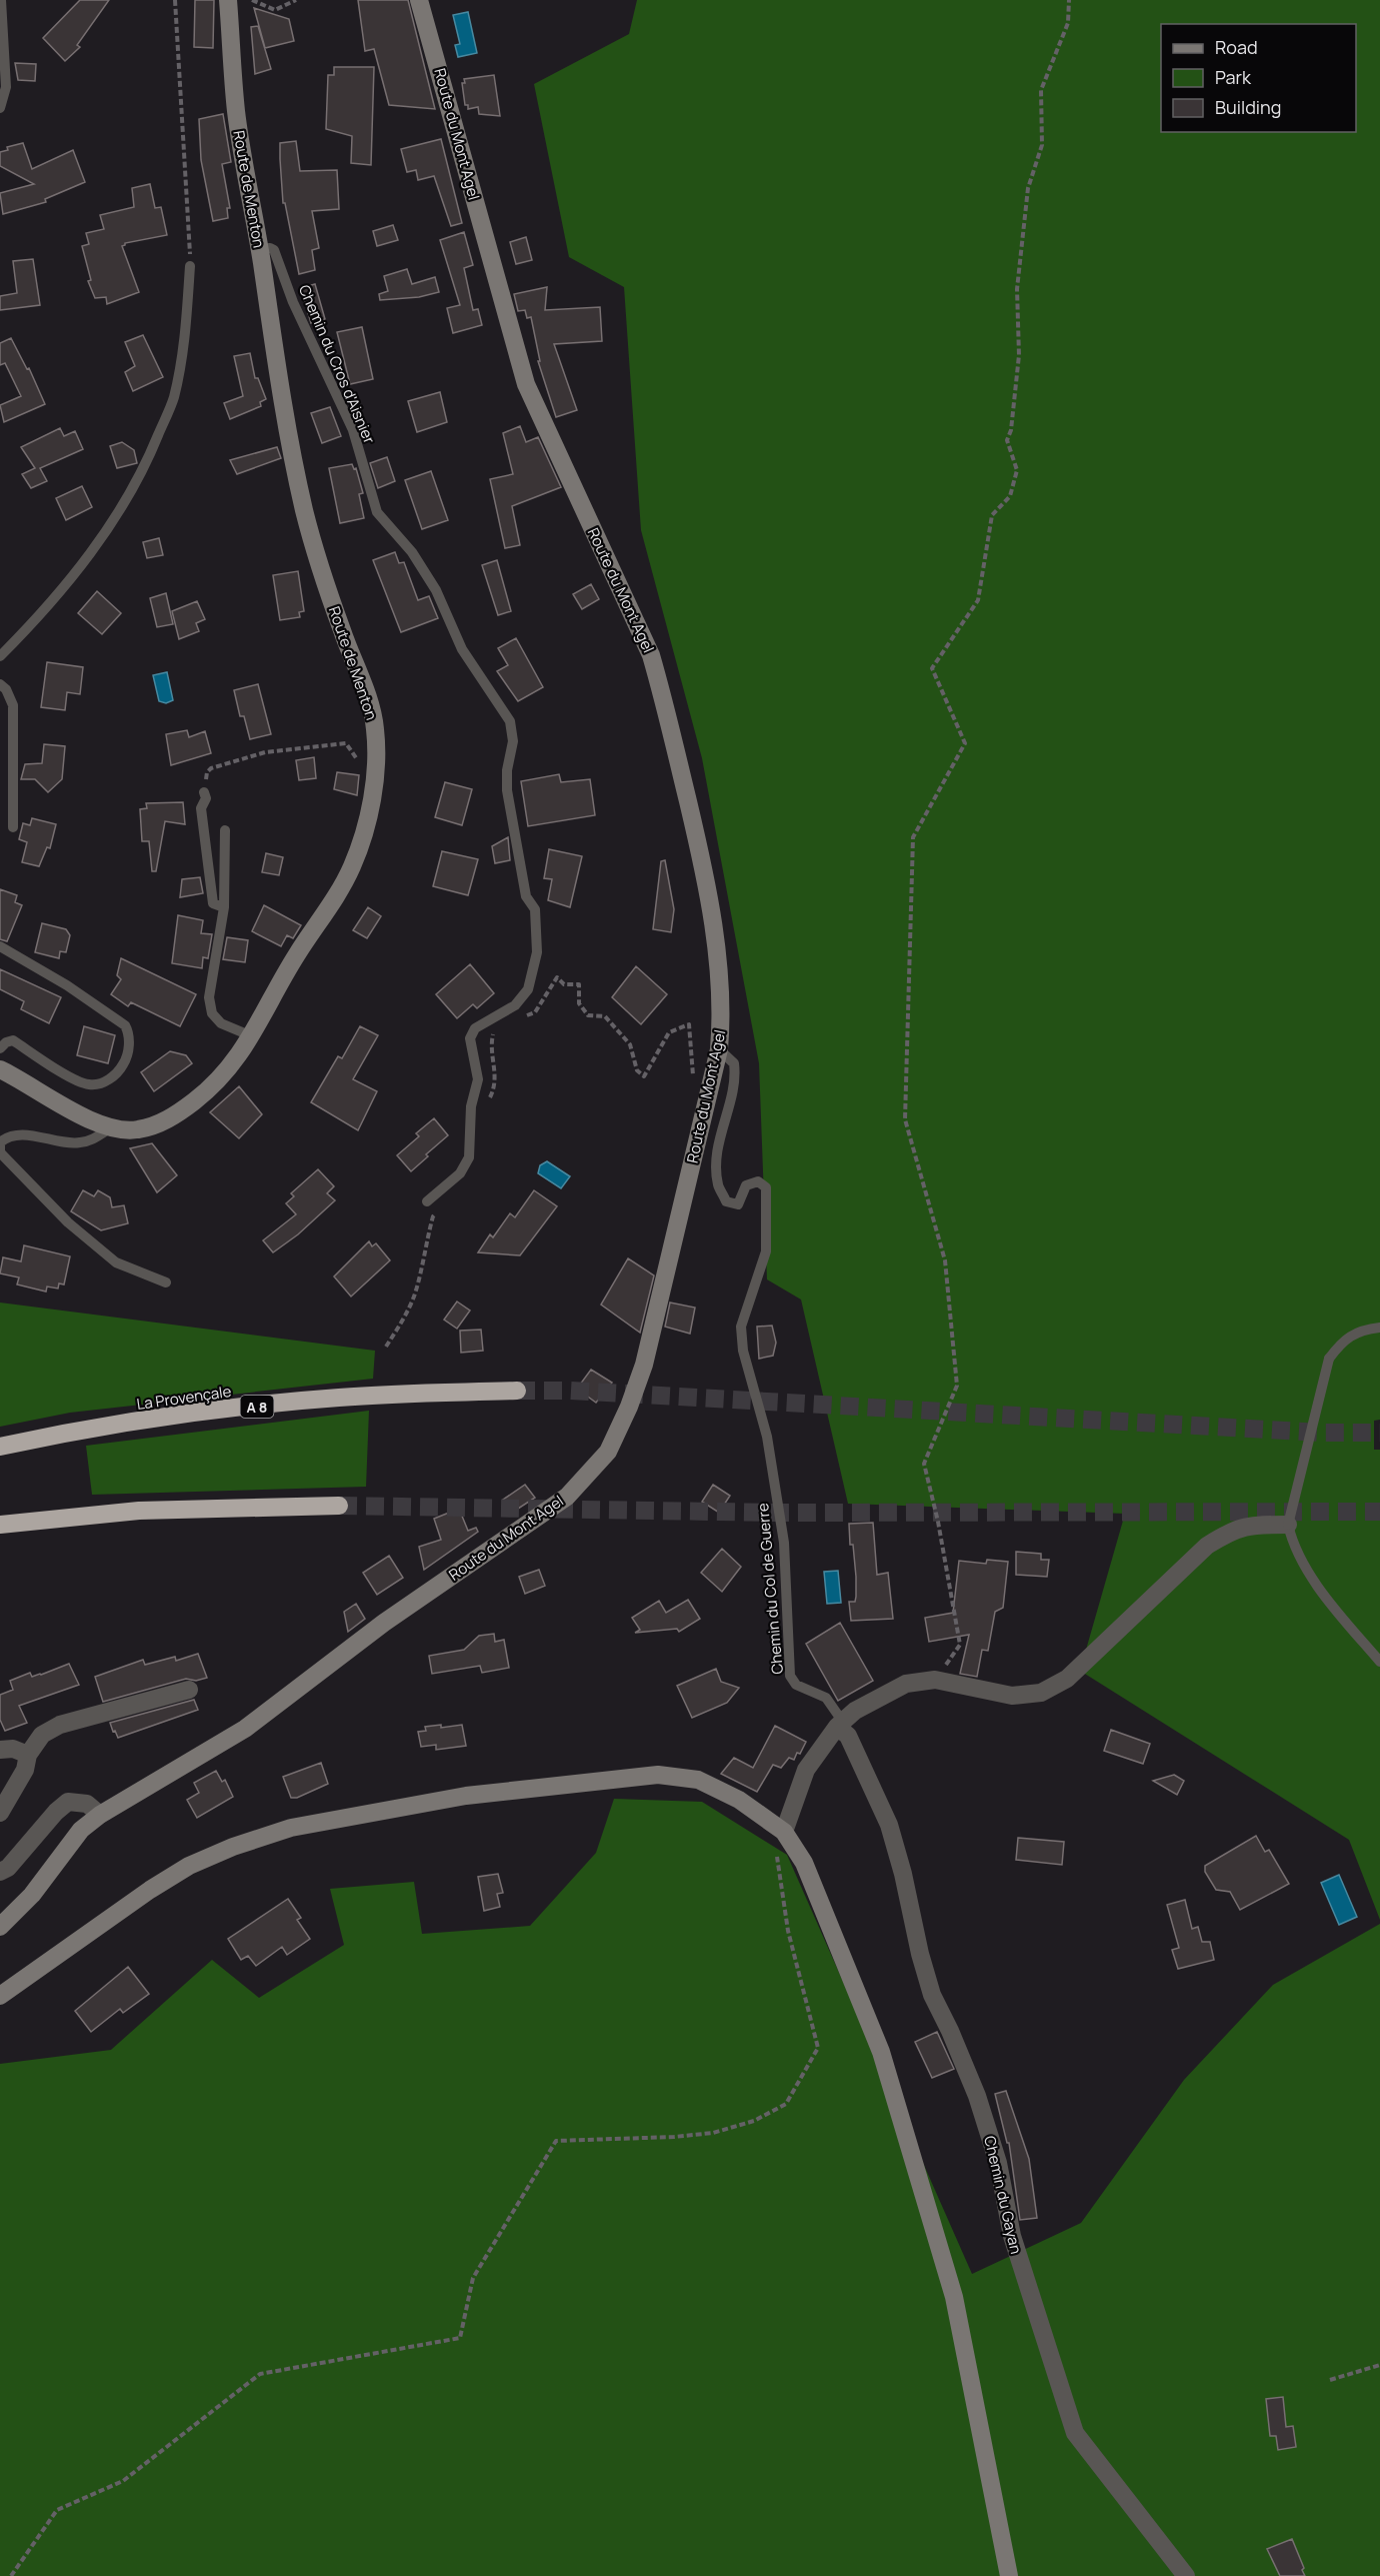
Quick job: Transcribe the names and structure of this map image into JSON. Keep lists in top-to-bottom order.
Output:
{
  "streets": {
    "highway": ["La Provençale", "A 8"],
    "street": ["Route du Mont Agel", "Route de Menton", "Chemin du Gayan"],
    "lane": ["Chemin du Cros d'Aisnier", "Chemin du Col de Guerre"]
  },
  "crossings": [
    ["Route du Mont Agel", "Chemin du Col de Guerre"],
    ["Route de Menton", "Chemin du Cros d'Aisnier"],
    ["Chemin du Col de Guerre", "Chemin du Gayan"]
  ],
  "legend": ["Road", "Park", "Building"]
}
